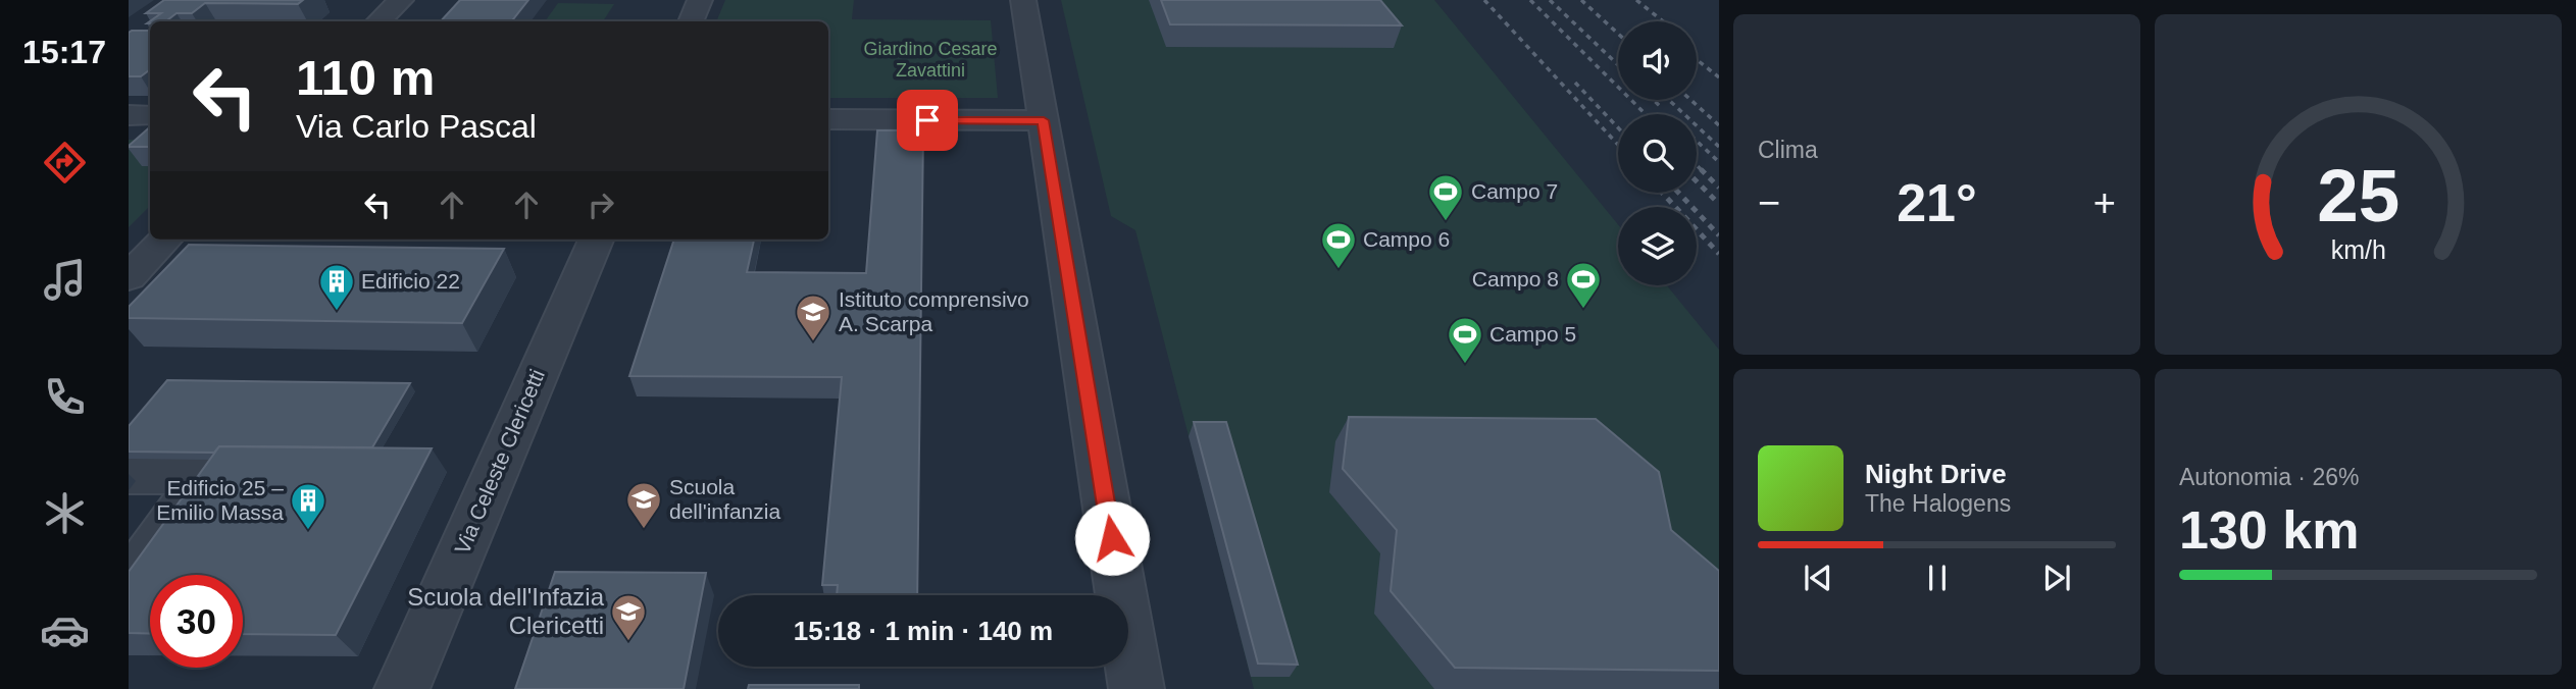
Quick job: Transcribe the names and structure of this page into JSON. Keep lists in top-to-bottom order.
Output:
{
  "streets": {
    "street": ["Via Celeste Clericetti"]
  },
  "parks": ["Giardino Cesare Zavattini"],
  "places": {
    "sports": [
      "Campo 7",
      "Campo 6",
      "Campo 8",
      "Campo 5"
    ],
    "building": ["Edificio 22", "Edificio 25 – Emilio Massa"],
    "school or university": ["Istituto comprensivo A. Scarpa", "Scuola dell'infanzia", "Scuola dell'Infazia Clericetti"]
  },
  "page": {
    "tabs": "15:17",
    "tile": [
      "Clima",
      ["Autonomia · 26%", "130 km"]
    ],
    "turn": ["110 m", "Via Carlo Pascal"],
    "heat": ["−", "21°", "+"],
    "song": ["Night Drive", "The Halogens"],
    "limit": "30",
    "trip": "15:18 · 1 min · 140 m",
    "gauge": ["25", "km/h"]
  }
}
